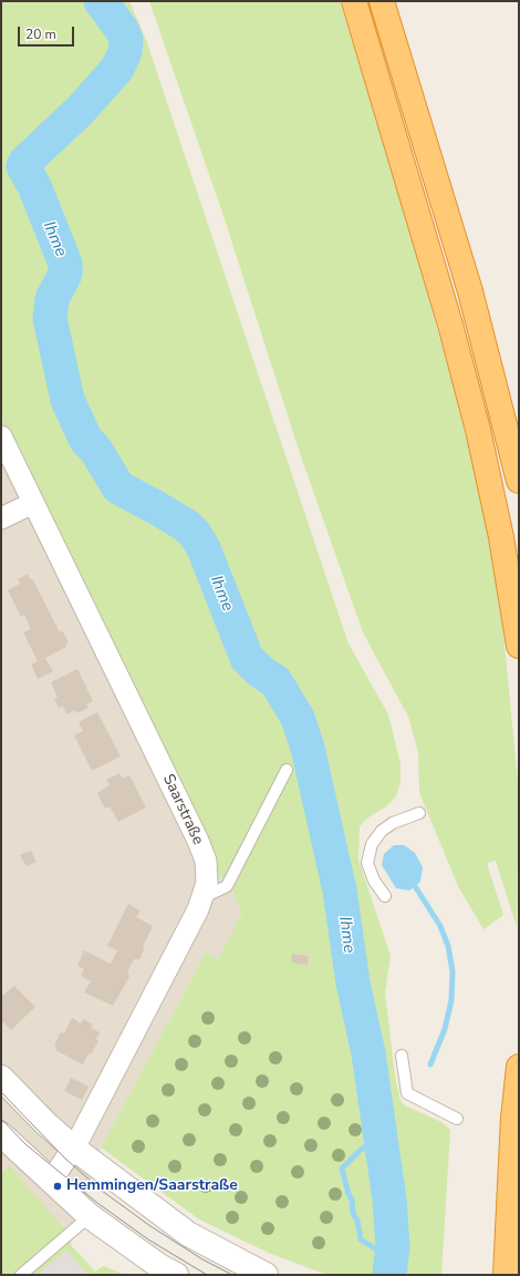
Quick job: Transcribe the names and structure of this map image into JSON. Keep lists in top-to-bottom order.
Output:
{
  "streets": {
    "street": ["Saarstraße"]
  },
  "water": ["Ihme"],
  "places": ["Hemmingen/Saarstraße"],
  "scale_bar": "20 m"
}
